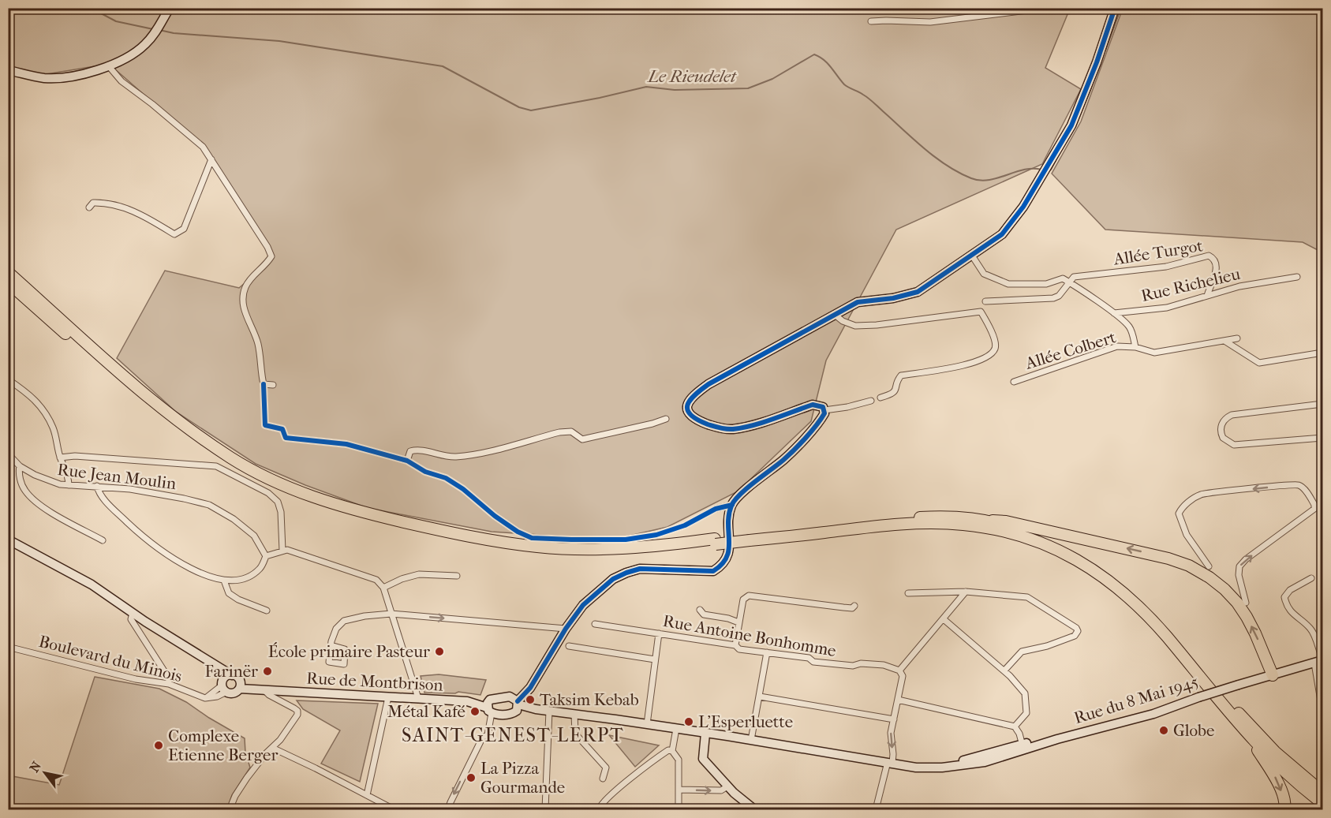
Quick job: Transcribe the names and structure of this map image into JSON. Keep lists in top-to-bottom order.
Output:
{
  "streets": {
    "main road": ["Rue de Montbrison", "Rue du 8 Mai 1945"],
    "street": [
      "Allée Turgot",
      "Rue Richelieu",
      "Allée Colbert",
      "Rue Jean Moulin",
      "Rue Antoine Bonhomme",
      "Boulevard du Minois"
    ]
  },
  "crossings": [
    ["Allée Turgot", "Rue Richelieu"],
    ["Boulevard du Minois", "Rue de Montbrison"]
  ],
  "districts": ["SAINT-GENEST-LERPT"],
  "water": ["Le Rieudelet"],
  "places": [
    "École primaire Pasteur",
    "Farinër",
    "Taksim Kebab",
    "Métal Kafé",
    "L’Esperluette",
    "Globe",
    "Complexe Etienne Berger",
    "La Pizza Gourmande"
  ],
  "north": "top left"
}
